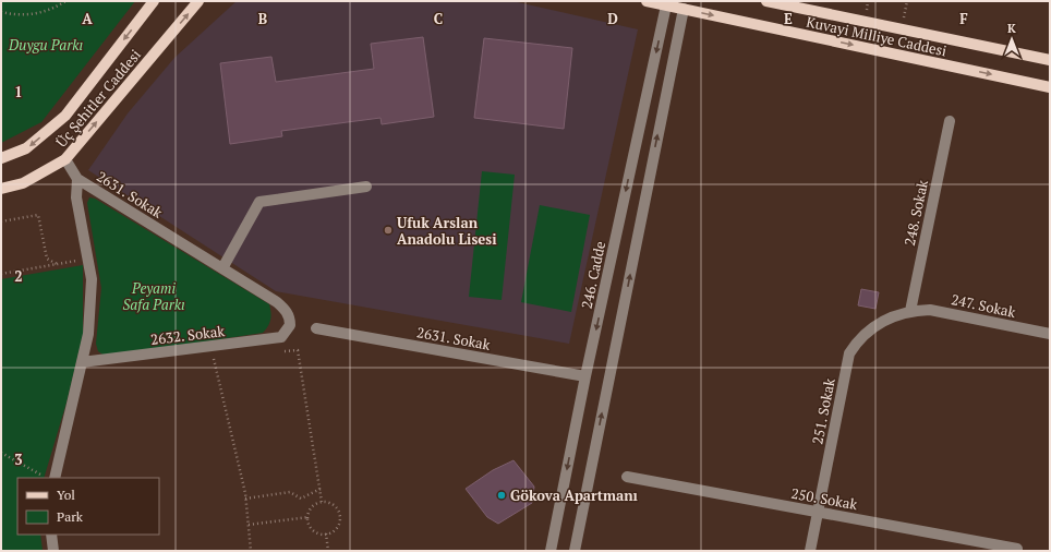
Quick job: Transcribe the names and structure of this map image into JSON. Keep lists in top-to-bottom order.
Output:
{
  "streets": {
    "main road": ["Kuvayi Milliye Caddesi", "Üç Şehitler Caddesi"],
    "street": [
      "2631. Sokak",
      "248. Sokak",
      "246. Cadde",
      "247. Sokak",
      "2632. Sokak",
      "251. Sokak",
      "250. Sokak"
    ]
  },
  "crossings": [
    ["Kuvayi Milliye Caddesi", "246. Cadde"],
    ["2631. Sokak", "246. Cadde"],
    ["2631. Sokak", "2632. Sokak"],
    ["248. Sokak", "247. Sokak"],
    ["248. Sokak", "251. Sokak"],
    ["247. Sokak", "251. Sokak"],
    ["251. Sokak", "250. Sokak"]
  ],
  "parks": ["Duygu Parkı", "Peyami Safa Parkı"],
  "places": ["Ufuk Arslan Anadolu Lisesi", "Gökova Apartmanı"],
  "legend": ["Yol", "Park"],
  "north": "top",
  "grid": {
    "columns": [
      "A",
      "B",
      "C",
      "D",
      "E",
      "F"
    ],
    "rows": ["1", "2", "3"]
  }
}
